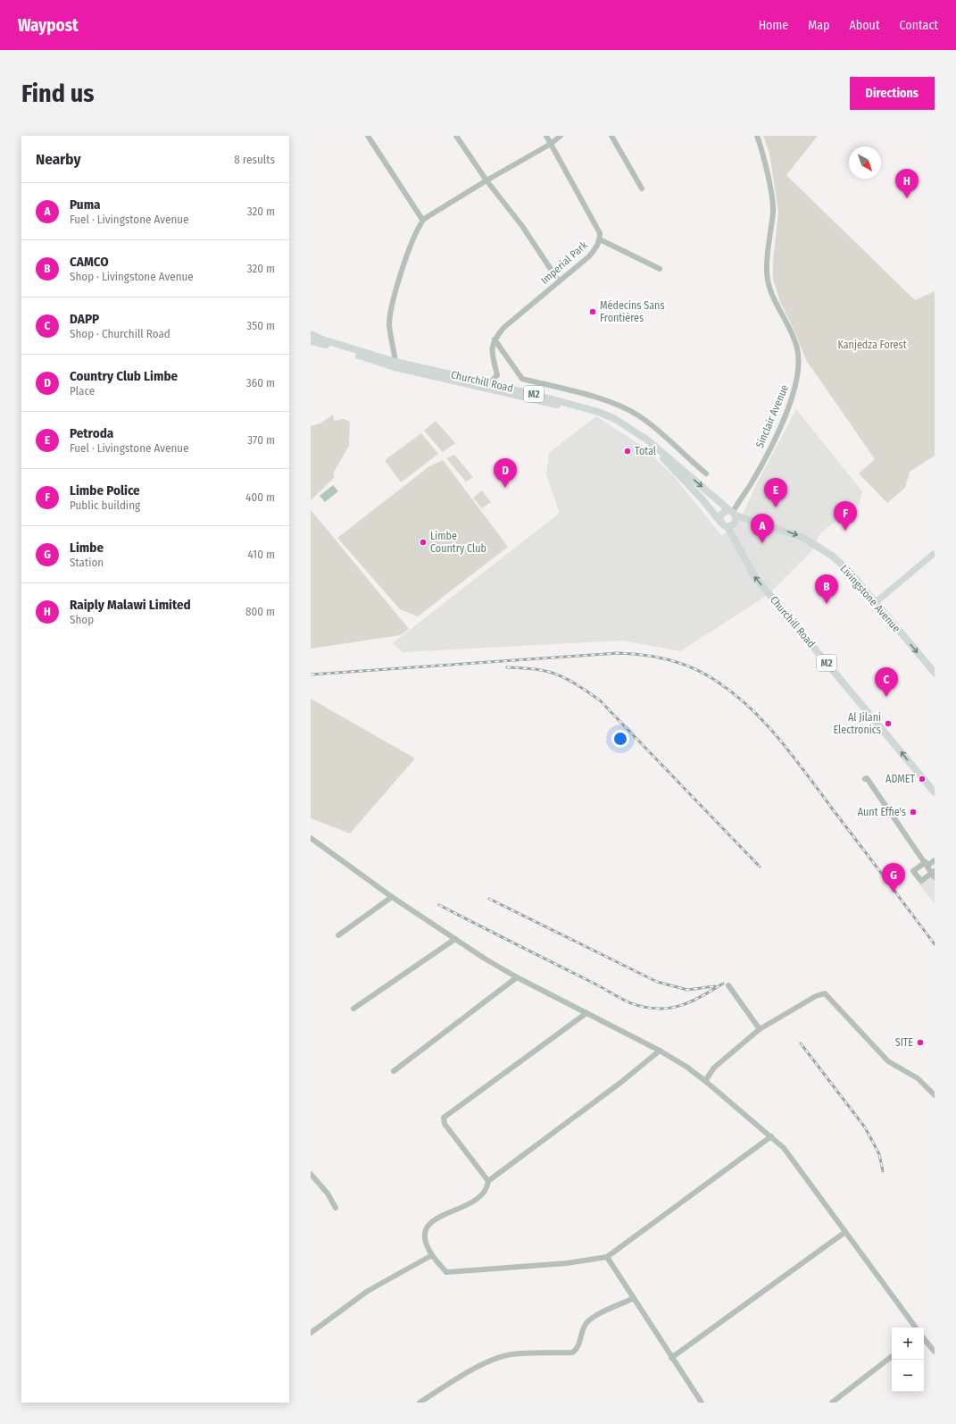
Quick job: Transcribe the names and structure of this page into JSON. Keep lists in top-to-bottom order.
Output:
{
  "streets": {
    "highway": ["Churchill Road", "M2", "Livingstone Avenue"],
    "street": ["Imperial Park", "Sinclair Avenue"]
  },
  "crossings": [
    ["Churchill Road", "Sinclair Avenue"],
    ["Churchill Road", "Livingstone Avenue"],
    ["Sinclair Avenue", "Livingstone Avenue"]
  ],
  "one_way": ["Livingstone Avenue"],
  "parks": ["Kanjedza Forest"],
  "places": [
    "Médecins Sans Frontières",
    "Total",
    "Limbe Country Club",
    "Al Jilani Electronics",
    "ADMET",
    "Aunt Effie's",
    "SITE"
  ],
  "north": "bottom right",
  "page": {
    "header": "Waypost",
    "nav": [
      "Home",
      "Map",
      "About",
      "Contact"
    ],
    "buttons": "Directions",
    "title": "Find us",
    "heading": ["Nearby", "8 results"],
    "pins": [
      "H",
      "D",
      "E",
      "F",
      "A",
      "B",
      "C",
      "G"
    ],
    "list": [
      {
        "mark": "A",
        "name": "Puma",
        "note": "Fuel · Livingstone Avenue",
        "value": "320 m"
      },
      {
        "mark": "B",
        "name": "CAMCO",
        "note": "Shop · Livingstone Avenue",
        "value": "320 m"
      },
      {
        "mark": "C",
        "name": "DAPP",
        "note": "Shop · Churchill Road",
        "value": "350 m"
      },
      {
        "mark": "D",
        "name": "Country Club Limbe",
        "note": "Place",
        "value": "360 m"
      },
      {
        "mark": "E",
        "name": "Petroda",
        "note": "Fuel · Livingstone Avenue",
        "value": "370 m"
      },
      {
        "mark": "F",
        "name": "Limbe Police",
        "note": "Public building",
        "value": "400 m"
      },
      {
        "mark": "G",
        "name": "Limbe",
        "note": "Station",
        "value": "410 m"
      },
      {
        "mark": "H",
        "name": "Raiply Malawi Limited",
        "note": "Shop",
        "value": "800 m"
      }
    ],
    "map_buttons": ["+", "−"]
  }
}
